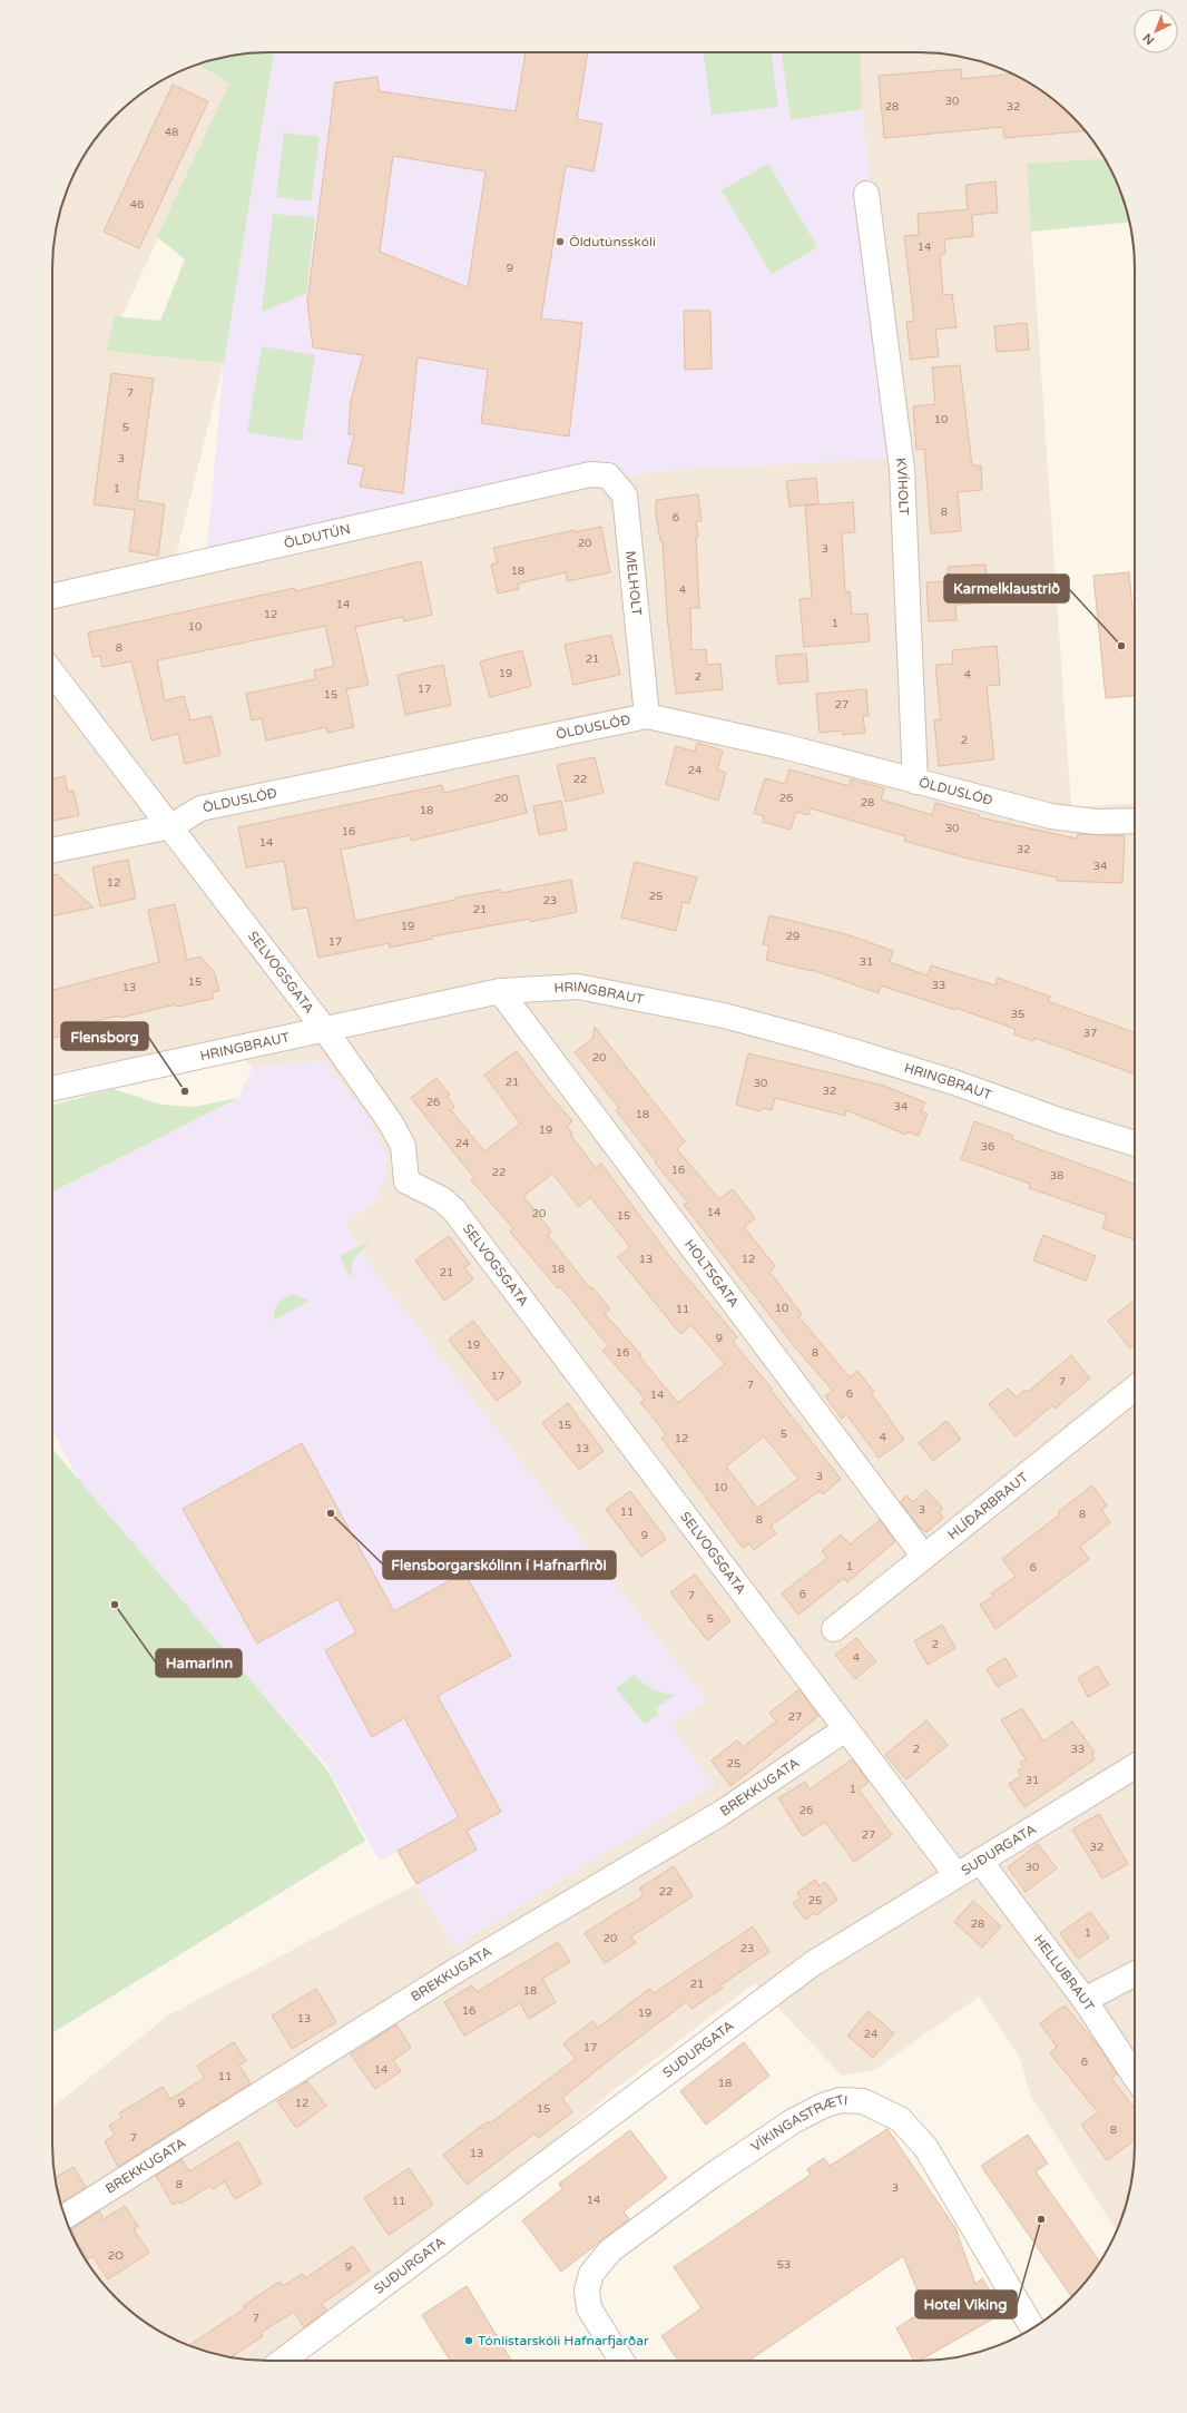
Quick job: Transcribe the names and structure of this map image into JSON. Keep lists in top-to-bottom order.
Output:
{
  "streets": {
    "street": [
      "KVÍHOLT",
      "ÖLDUTÚN",
      "MELHOLT",
      "ÖLDUSLÓÐ",
      "SELVOGSGATA",
      "HRINGBRAUT",
      "HOLTSGATA",
      "HLÍÐARBRAUT",
      "BREKKUGATA",
      "SUÐURGATA",
      "HELLUBRAUT",
      "VÍKINGASTRÆTI"
    ]
  },
  "crossings": [
    ["KVÍHOLT", "ÖLDUSLÓÐ"],
    ["ÖLDUTÚN", "MELHOLT"],
    ["MELHOLT", "ÖLDUSLÓÐ"],
    ["ÖLDUSLÓÐ", "SELVOGSGATA"],
    ["SELVOGSGATA", "HRINGBRAUT"],
    ["SELVOGSGATA", "BREKKUGATA"],
    ["SELVOGSGATA", "SUÐURGATA"],
    ["HRINGBRAUT", "HOLTSGATA"],
    ["HOLTSGATA", "HLÍÐARBRAUT"],
    ["SUÐURGATA", "HELLUBRAUT"]
  ],
  "places": [
    "Öldutúnsskóli",
    "Karmelklaustrið",
    "Flensborg",
    "Flensborgarskólinn í Hafnarfirði",
    "Hamarinn",
    "Hotel Viking",
    "Tónlistarskóli Hafnarfjarðar"
  ],
  "house_numbers": [
    "30",
    "28",
    "32",
    "48",
    "46",
    "14",
    "9",
    "7",
    "10",
    "5",
    "3",
    "1",
    "8",
    "6",
    "20",
    "3",
    "18",
    "4",
    "14",
    "12",
    "1",
    "10",
    "8",
    "21",
    "19",
    "4",
    "2",
    "17",
    "15",
    "27",
    "2",
    "24",
    "22",
    "20",
    "26",
    "28",
    "18",
    "30",
    "16",
    "14",
    "32",
    "34",
    "12",
    "25",
    "23",
    "21",
    "19",
    "29",
    "17",
    "31",
    "15",
    "33",
    "13",
    "35",
    "37",
    "20",
    "21",
    "30",
    "32",
    "26",
    "34",
    "18",
    "19",
    "24",
    "36",
    "16",
    "22",
    "38",
    "14",
    "20",
    "15",
    "13",
    "12",
    "18",
    "21",
    "10",
    "11",
    "9",
    "19",
    "16",
    "8",
    "17",
    "7",
    "7",
    "6",
    "14",
    "15",
    "5",
    "4",
    "12",
    "13",
    "3",
    "10",
    "3",
    "11",
    "8",
    "8",
    "9",
    "1",
    "6",
    "6",
    "7",
    "5",
    "2",
    "4",
    "27",
    "2",
    "33",
    "25",
    "31",
    "1",
    "26",
    "27",
    "32",
    "30",
    "22",
    "25",
    "28",
    "1",
    "20",
    "23",
    "21",
    "18",
    "16",
    "19",
    "13",
    "24",
    "17",
    "6",
    "14",
    "11",
    "18",
    "9",
    "12",
    "15",
    "8",
    "7",
    "13",
    "8",
    "3",
    "14",
    "11",
    "2O",
    "53",
    "9",
    "7"
  ],
  "north": "bottom left"
}
